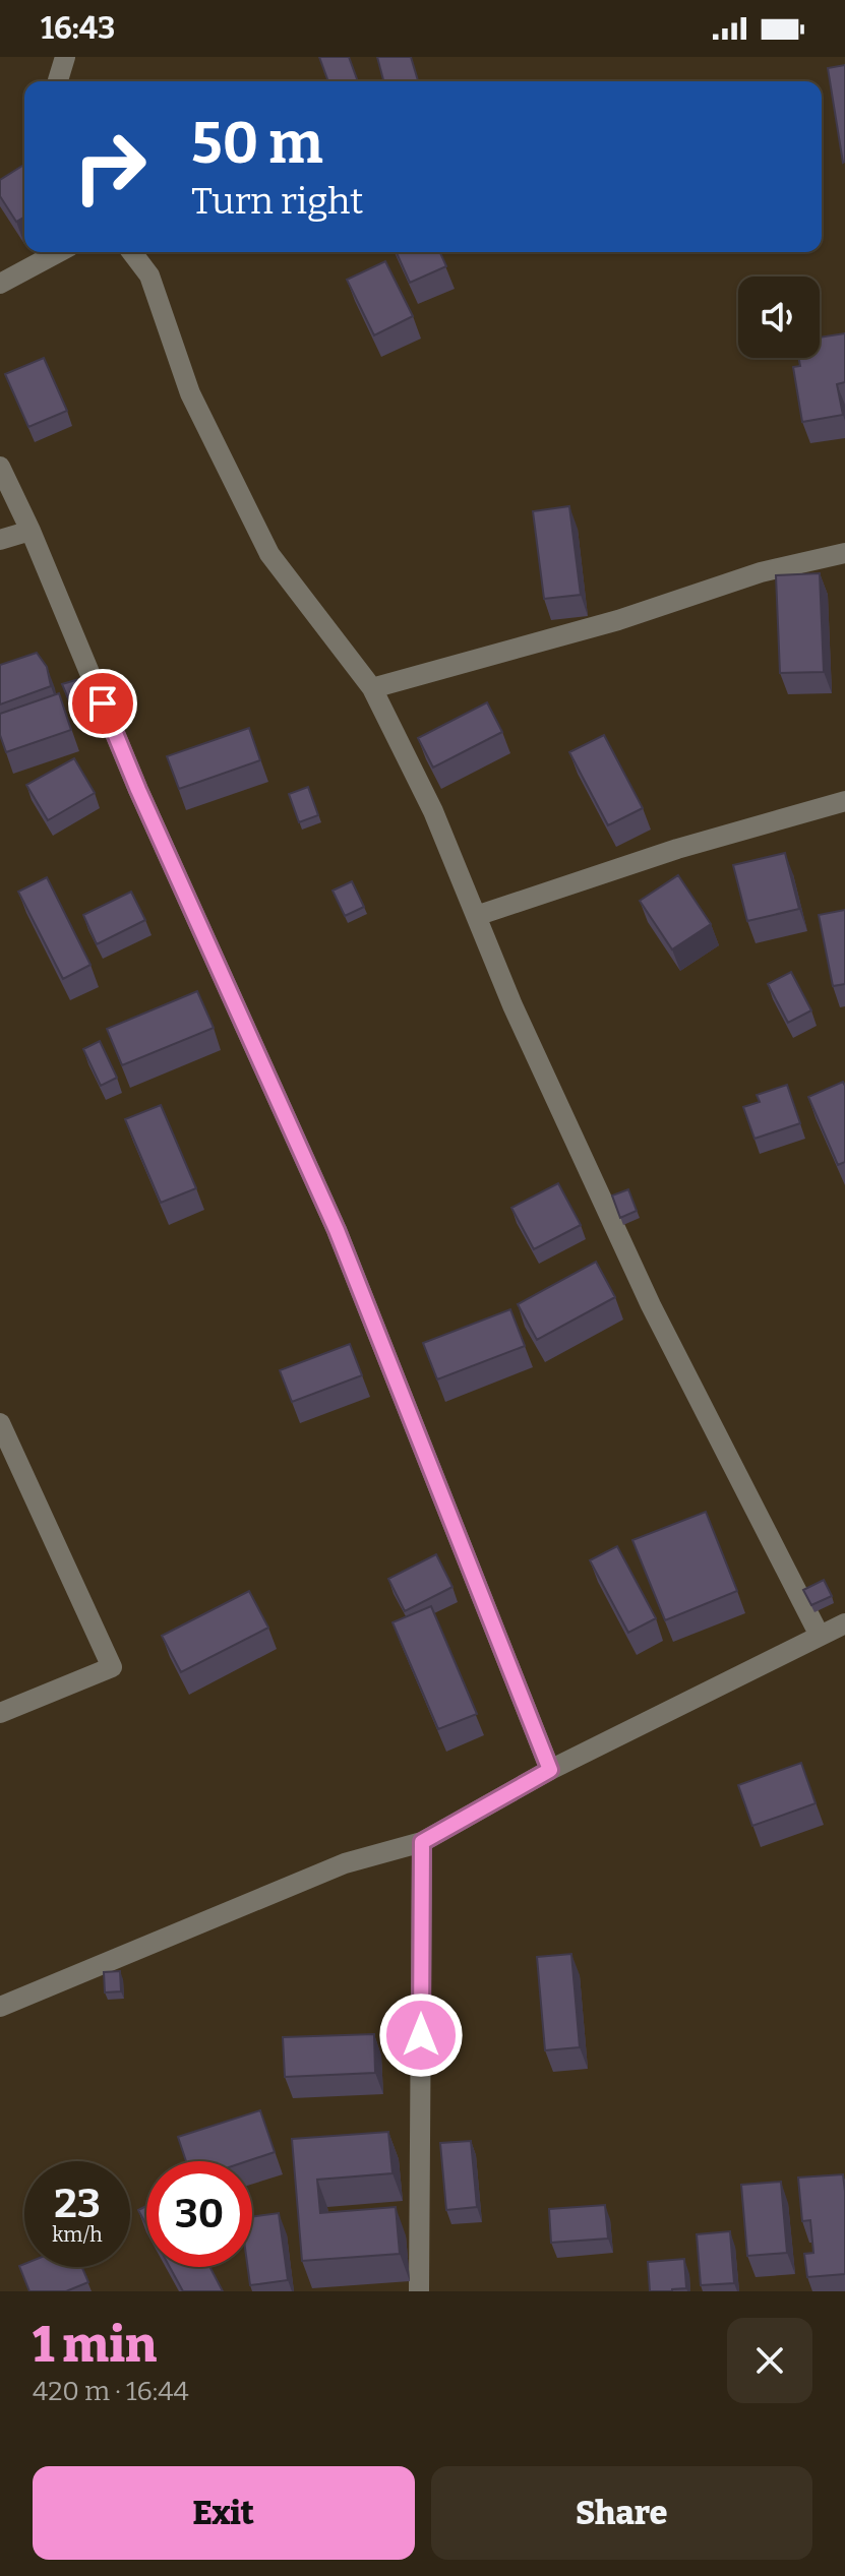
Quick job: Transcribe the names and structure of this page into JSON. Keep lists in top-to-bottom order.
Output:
{
  "page": {
    "status": "16:43",
    "turn": ["50 m", "Turn right"],
    "speed": "23 km/h",
    "limit": "30",
    "heading": ["1 min", "420 m · 16:44"],
    "buttons": ["Exit", "Share"]
  }
}
